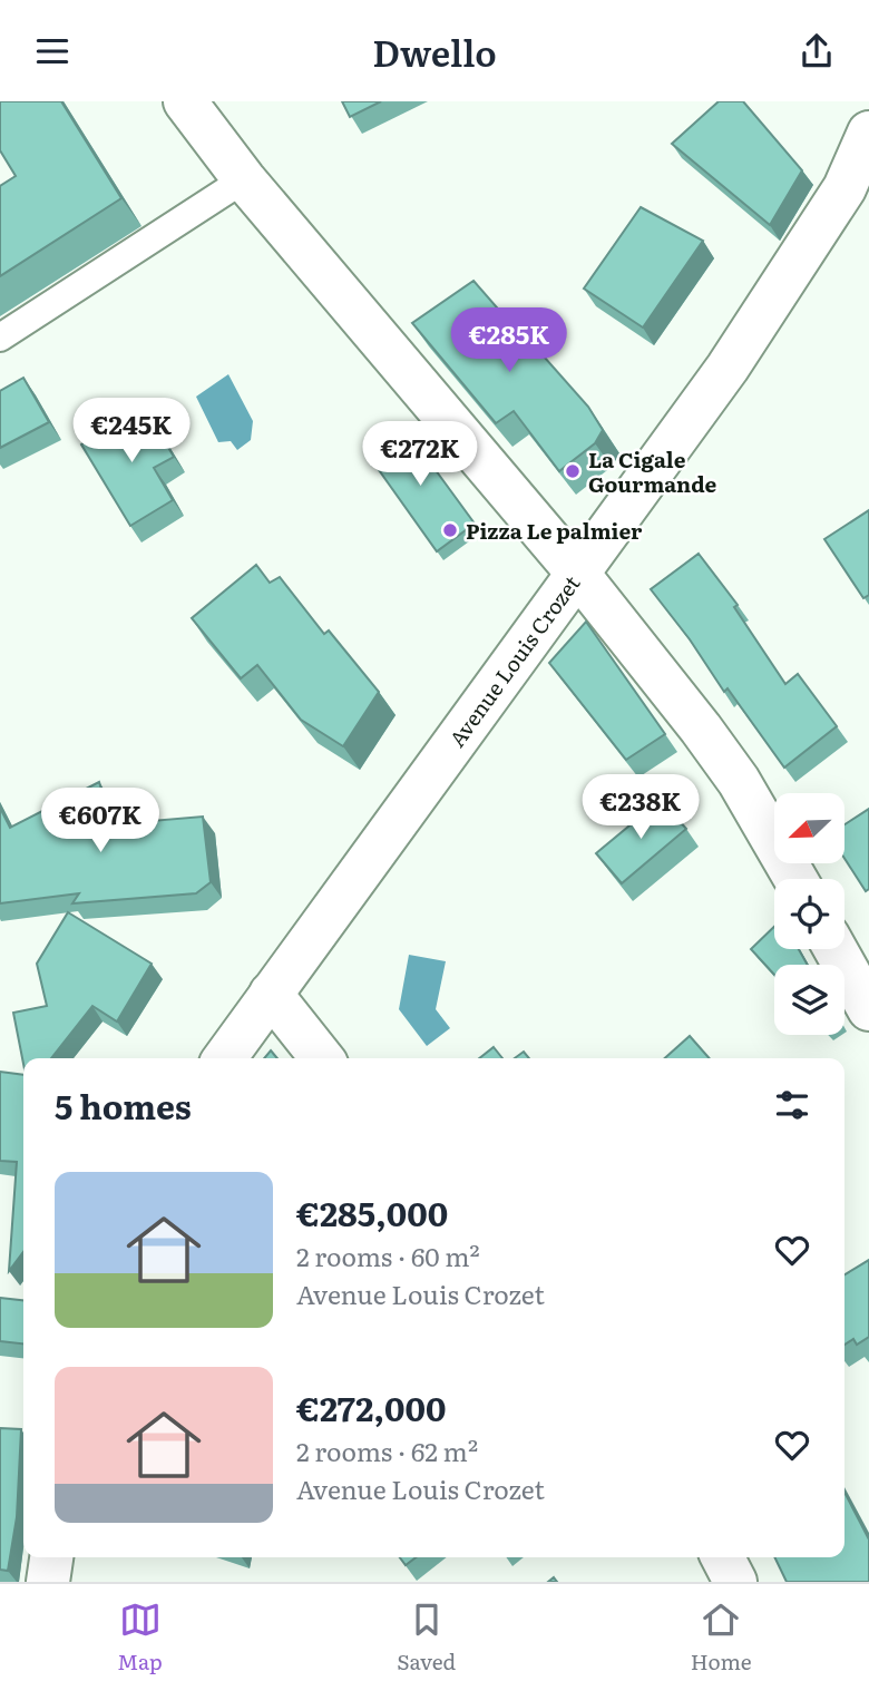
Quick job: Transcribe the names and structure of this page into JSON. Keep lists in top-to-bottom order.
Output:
{
  "streets": {
    "street": ["Avenue Louis Crozet"]
  },
  "places": ["La Cigale Gourmande", "Pizza Le palmier"],
  "north": "bottom left",
  "page": {
    "header": "Dwello",
    "price": [
      "€285K",
      "€245K",
      "€272K",
      "€238K",
      "€607K"
    ],
    "heading": "5 homes",
    "list": [
      {
        "name": "€285,000",
        "note": "2 rooms · 60 m² · Avenue Louis Crozet"
      },
      {
        "name": "€272,000",
        "note": "2 rooms · 62 m² · Avenue Louis Crozet"
      }
    ],
    "tabs": ["Map", "Saved", "Home"]
  }
}
